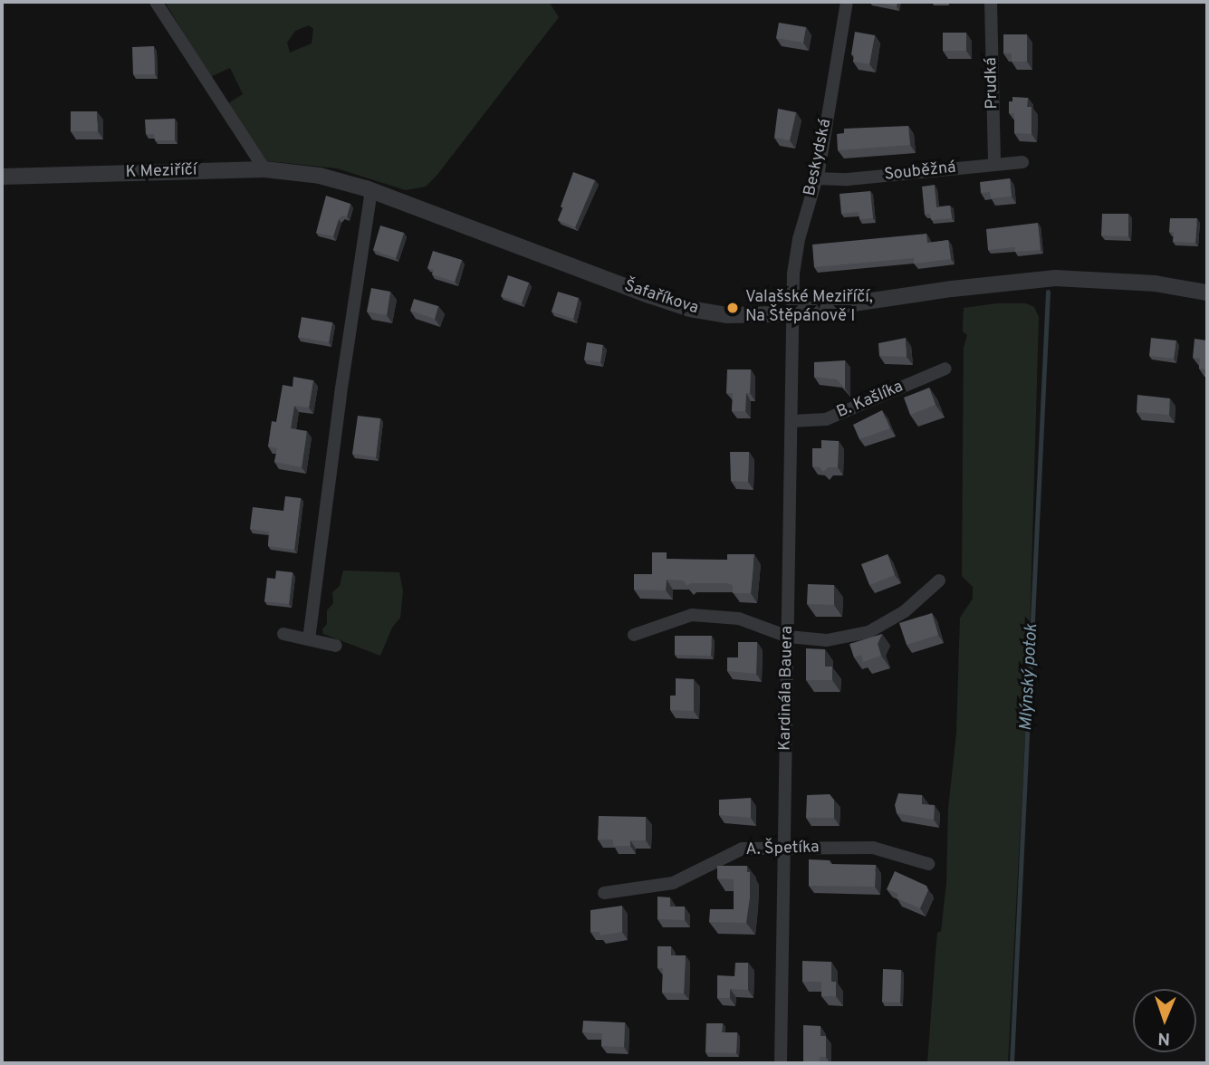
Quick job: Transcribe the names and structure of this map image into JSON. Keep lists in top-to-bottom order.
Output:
{
  "streets": {
    "street": [
      "Prudká",
      "Beskydská",
      "K Meziříčí",
      "Souběžná",
      "Šafaříkova",
      "B. Kašlíka",
      "Kardinála Bauera",
      "A. Špetíka"
    ]
  },
  "crossings": [
    ["Prudká", "Souběžná"],
    ["Beskydská", "Souběžná"],
    ["Beskydská", "Šafaříkova"],
    ["Beskydská", "Kardinála Bauera"],
    ["K Meziříčí", "Šafaříkova"],
    ["Šafaříkova", "Kardinála Bauera"],
    ["B. Kašlíka", "Kardinála Bauera"],
    ["Kardinála Bauera", "A. Špetíka"]
  ],
  "water": ["Mlýnský potok"],
  "places": ["Valašské Meziříčí, Na Štěpánově I"],
  "north": "bottom"
}
